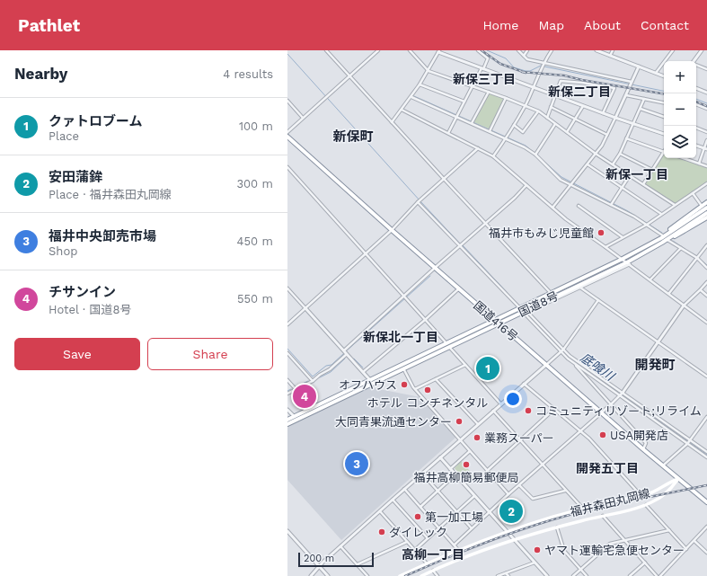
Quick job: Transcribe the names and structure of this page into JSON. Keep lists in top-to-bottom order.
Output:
{
  "streets": {
    "highway": ["国道8号", "国道416号"],
    "main road": ["福井森田丸岡線"]
  },
  "crossings": [
    ["国道8号", "国道416号"],
    ["国道416号", "福井森田丸岡線"]
  ],
  "districts": [
    "新保三丁目",
    "新保二丁目",
    "新保町",
    "新保一丁目",
    "新保北一丁目",
    "開発町",
    "開発五丁目",
    "高柳一丁目"
  ],
  "water": ["底喰川"],
  "places": [
    "福井市もみじ児童館",
    "オフハウス",
    "ホテル コンチネンタル",
    "コミュニティリゾート;リライム",
    "大同青果流通センター",
    "USA開発店",
    "業務スーパー",
    "福井高柳簡易郵便局",
    "第一加工場",
    "ダイレック",
    "ヤマト運輸宅急便センター"
  ],
  "scale_bar": "200 m",
  "page": {
    "header": "Pathlet",
    "nav": [
      "Home",
      "Map",
      "About",
      "Contact"
    ],
    "heading": ["Nearby", "4 results"],
    "map_buttons": ["+", "−"],
    "list": [
      {
        "mark": "1",
        "name": "クァトロブーム",
        "note": "Place",
        "value": "100 m"
      },
      {
        "mark": "2",
        "name": "安田蒲鉾",
        "note": "Place · 福井森田丸岡線",
        "value": "300 m"
      },
      {
        "mark": "3",
        "name": "福井中央卸売市場",
        "note": "Shop",
        "value": "450 m"
      },
      {
        "mark": "4",
        "name": "チサンイン",
        "note": "Hotel · 国道8号",
        "value": "550 m"
      }
    ],
    "buttons": ["Save", "Share"],
    "pins": [
      "1",
      "4",
      "3",
      "2"
    ],
    "scale": "200 m"
  }
}
